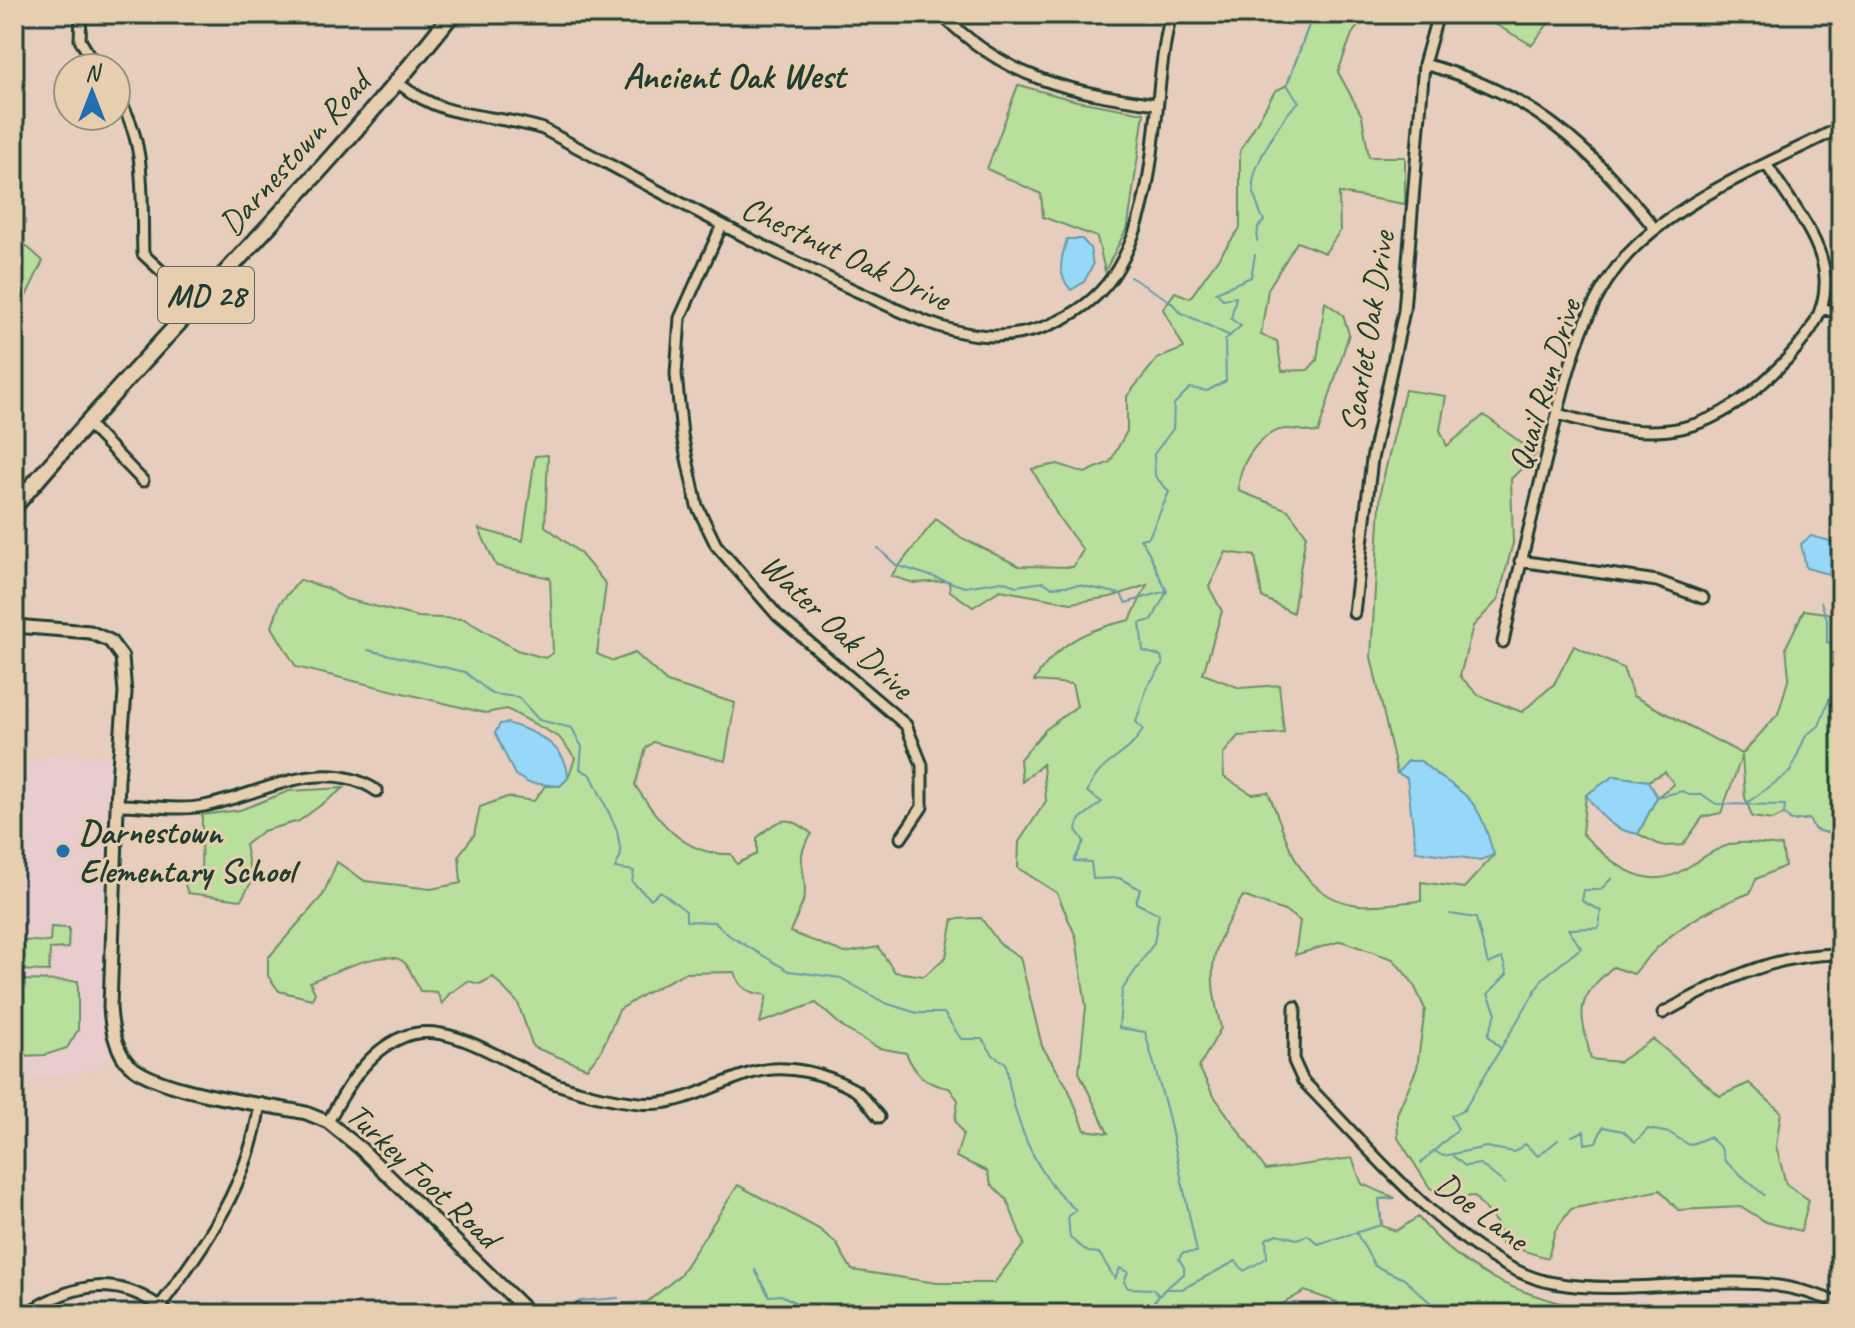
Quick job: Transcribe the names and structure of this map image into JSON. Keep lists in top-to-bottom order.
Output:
{
  "streets": {
    "main road": ["Darnestown Road", "MD 28"],
    "street": [
      "Chestnut Oak Drive",
      "Scarlet Oak Drive",
      "Quail Run Drive",
      "Water Oak Drive",
      "Turkey Foot Road",
      "Doe Lane"
    ]
  },
  "crossings": [
    ["Darnestown Road", "Chestnut Oak Drive"],
    ["Chestnut Oak Drive", "Water Oak Drive"]
  ],
  "districts": ["Ancient Oak West"],
  "places": ["Darnestown Elementary School"],
  "north": "top"
}
